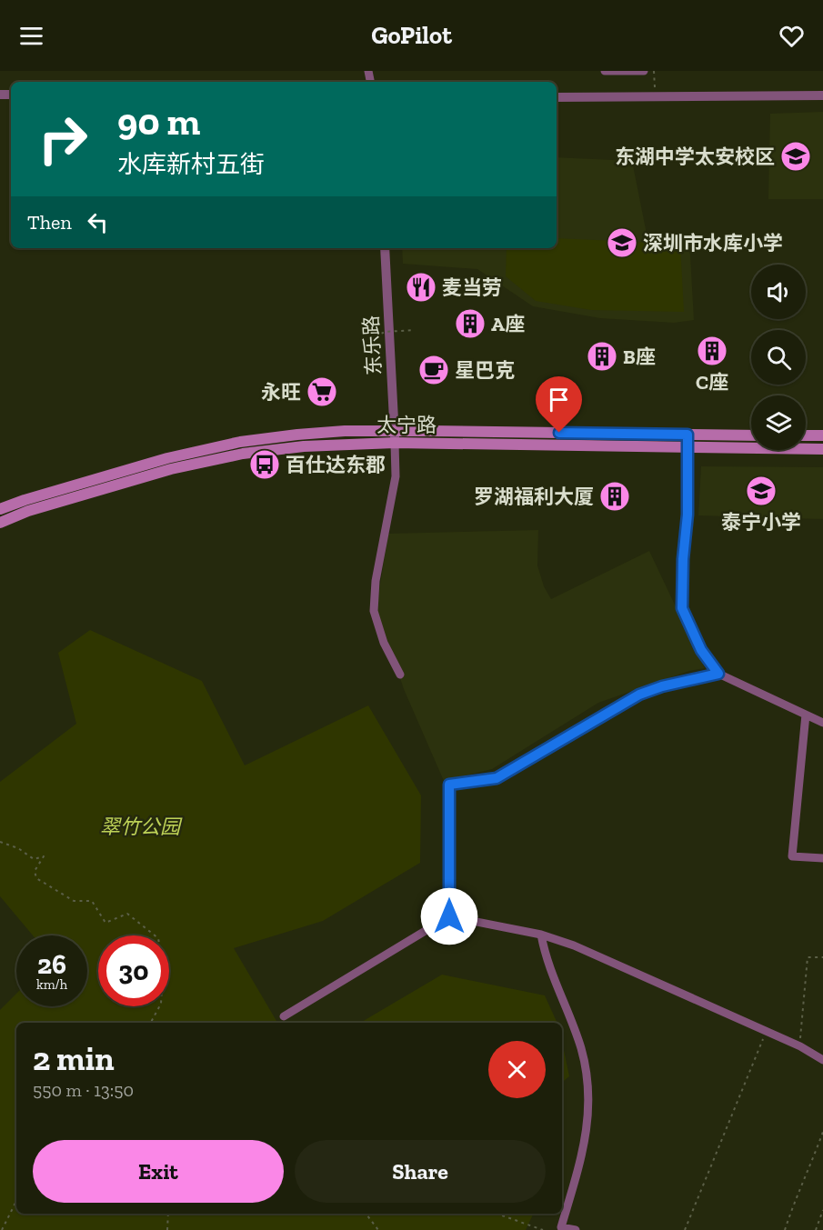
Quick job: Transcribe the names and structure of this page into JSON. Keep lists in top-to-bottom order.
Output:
{
  "streets": {
    "main road": ["太宁路"],
    "street": ["东乐路"]
  },
  "crossings": [
    ["东乐路", "太宁路"]
  ],
  "parks": ["翠竹公园"],
  "places": {
    "school or university": ["东湖中学太安校区", "深圳市水库小学", "泰宁小学"],
    "restaurant": ["麦当劳"],
    "building": [
      "A座",
      "C座",
      "B座",
      "罗湖福利大厦"
    ],
    "cafe": ["星巴克"],
    "supermarket": ["永旺"],
    "bus stop": ["百仕达东郡"]
  },
  "page": {
    "header": "GoPilot",
    "turn": ["90 m", "水库新村五街"],
    "then": "Then",
    "speed": "26 km/h",
    "limit": "30",
    "heading": ["2 min", "550 m · 13:50"],
    "buttons": ["Exit", "Share"]
  }
}
